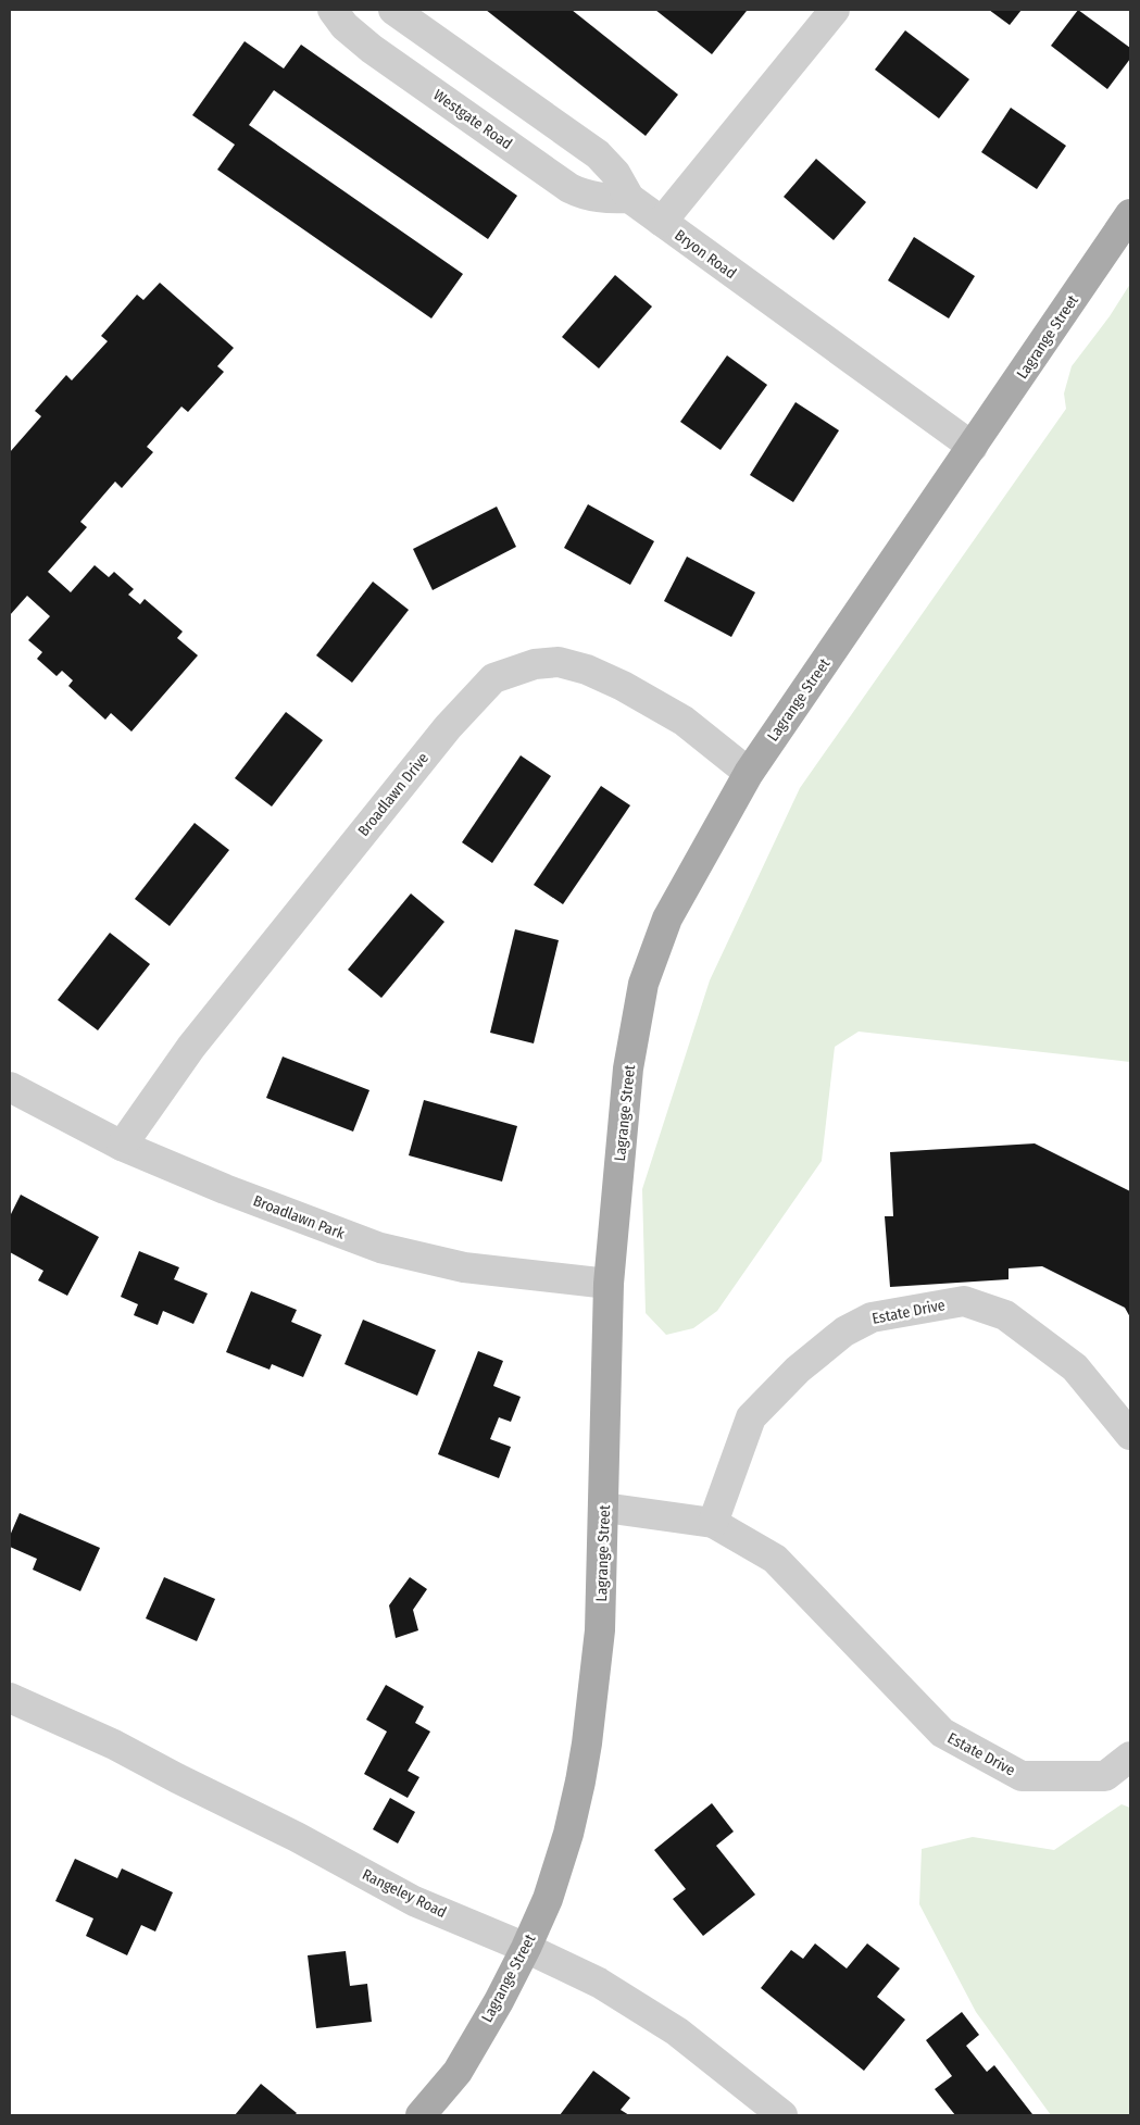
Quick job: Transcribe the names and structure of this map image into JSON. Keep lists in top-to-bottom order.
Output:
{
  "streets": {
    "main road": ["Lagrange Street"],
    "street": [
      "Westgate Road",
      "Bryon Road",
      "Broadlawn Drive",
      "Broadlawn Park",
      "Estate Drive",
      "Rangeley Road"
    ]
  },
  "crossings": [
    ["Bryon Road", "Lagrange Street"],
    ["Lagrange Street", "Broadlawn Drive"],
    ["Lagrange Street", "Broadlawn Park"],
    ["Lagrange Street", "Estate Drive"],
    ["Lagrange Street", "Rangeley Road"],
    ["Broadlawn Drive", "Broadlawn Park"]
  ]
}
